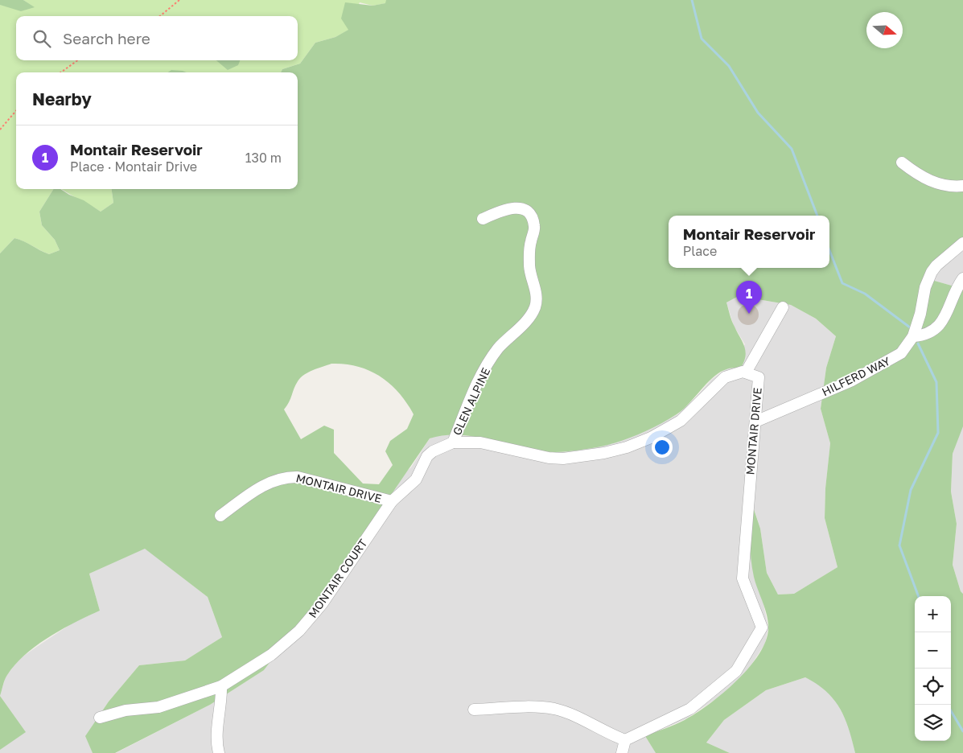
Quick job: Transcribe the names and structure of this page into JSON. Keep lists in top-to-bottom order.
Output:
{
  "streets": {
    "street": [
      "HILFERD WAY",
      "GLEN ALPINE",
      "MONTAIR DRIVE",
      "MONTAIR COURT"
    ]
  },
  "crossings": [
    ["HILFERD WAY", "MONTAIR DRIVE"],
    ["GLEN ALPINE", "MONTAIR DRIVE"],
    ["MONTAIR DRIVE", "MONTAIR COURT"]
  ],
  "north": "right",
  "page": {
    "search": "Search here",
    "heading": "Nearby",
    "list": [
      {
        "mark": "1",
        "name": "Montair Reservoir",
        "note": "Place · Montair Drive",
        "value": "130 m"
      }
    ],
    "popup": ["Montair Reservoir", "Place"],
    "pins": "1",
    "map_buttons": ["+", "−"]
  }
}
